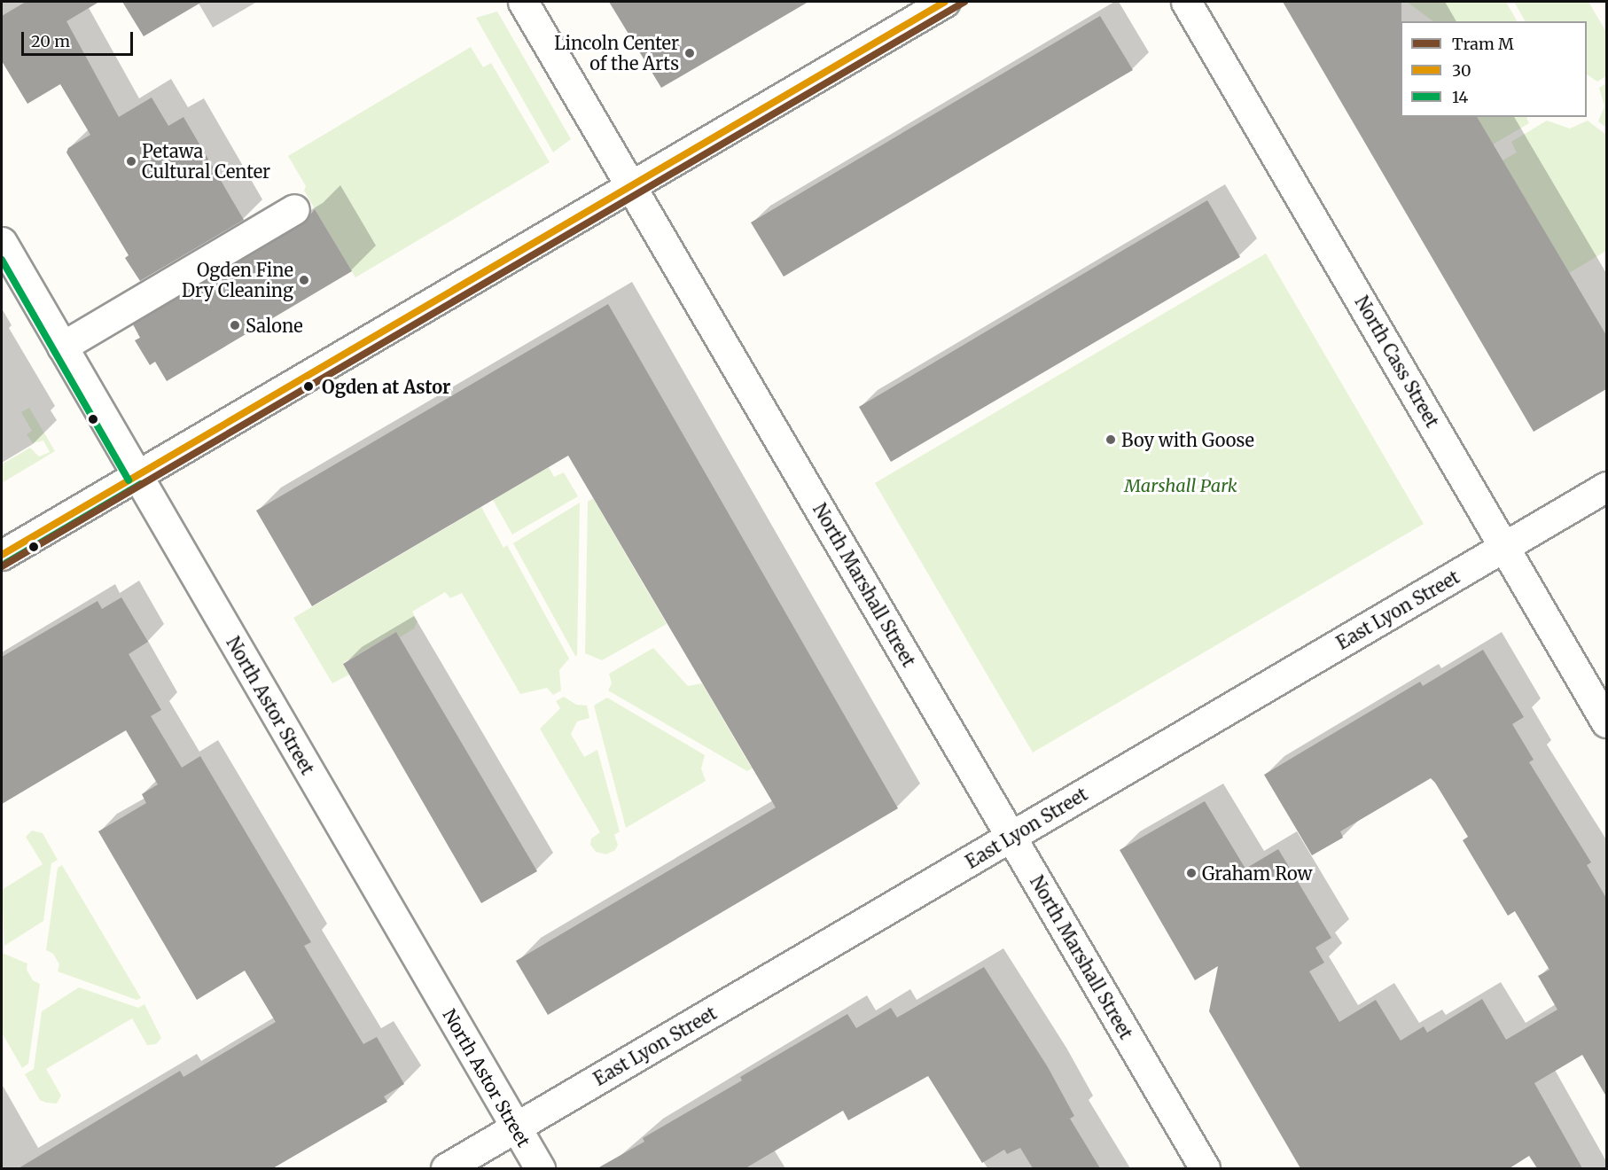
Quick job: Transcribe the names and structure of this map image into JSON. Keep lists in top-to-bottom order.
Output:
{
  "streets": {
    "street": [
      "North Cass Street",
      "North Marshall Street",
      "East Lyon Street",
      "North Astor Street"
    ]
  },
  "crossings": [
    ["North Cass Street", "East Lyon Street"],
    ["North Marshall Street", "East Lyon Street"],
    ["East Lyon Street", "North Astor Street"]
  ],
  "parks": ["Marshall Park"],
  "places": [
    "Lincoln Center of the Arts",
    "Petawa Cultural Center",
    "Ogden Fine Dry Cleaning",
    "Salone",
    "Ogden at Astor",
    "Boy with Goose",
    "Graham Row"
  ],
  "lines": ["tram line M", "transit line 30", "transit line 14"],
  "legend": ["Tram M", "30", "14"],
  "scale_bar": "20 m"
}
